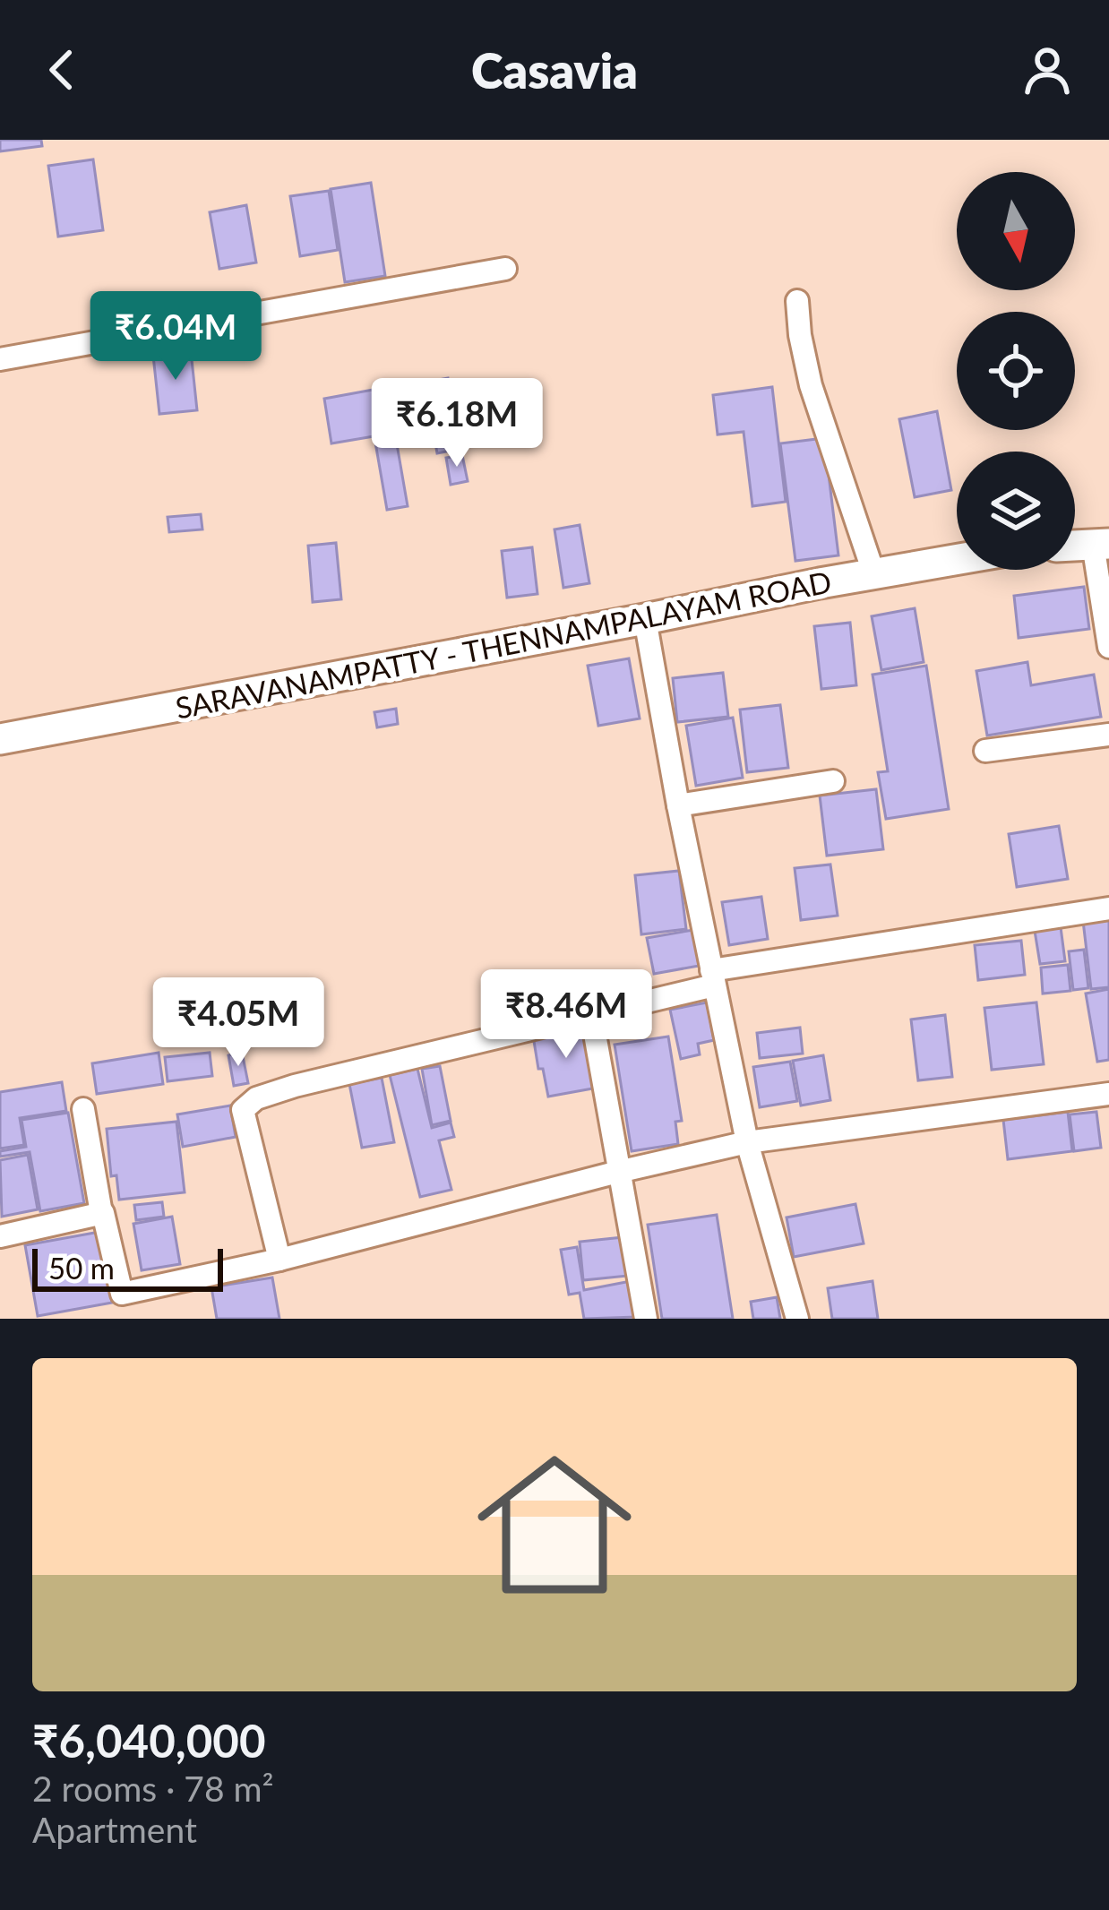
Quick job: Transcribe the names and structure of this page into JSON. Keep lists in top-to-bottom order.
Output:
{
  "streets": {
    "main road": ["SARAVANAMPATTY - THENNAMPALAYAM ROAD"]
  },
  "scale_bar": "50 m",
  "north": "bottom",
  "page": {
    "header": "Casavia",
    "price": [
      "₹6.04M",
      "₹6.18M",
      "₹8.46M",
      "₹4.05M"
    ],
    "scale": "50 m",
    "list": [
      {
        "name": "₹6,040,000",
        "note": "2 rooms · 78 m² · Apartment"
      }
    ]
  }
}
